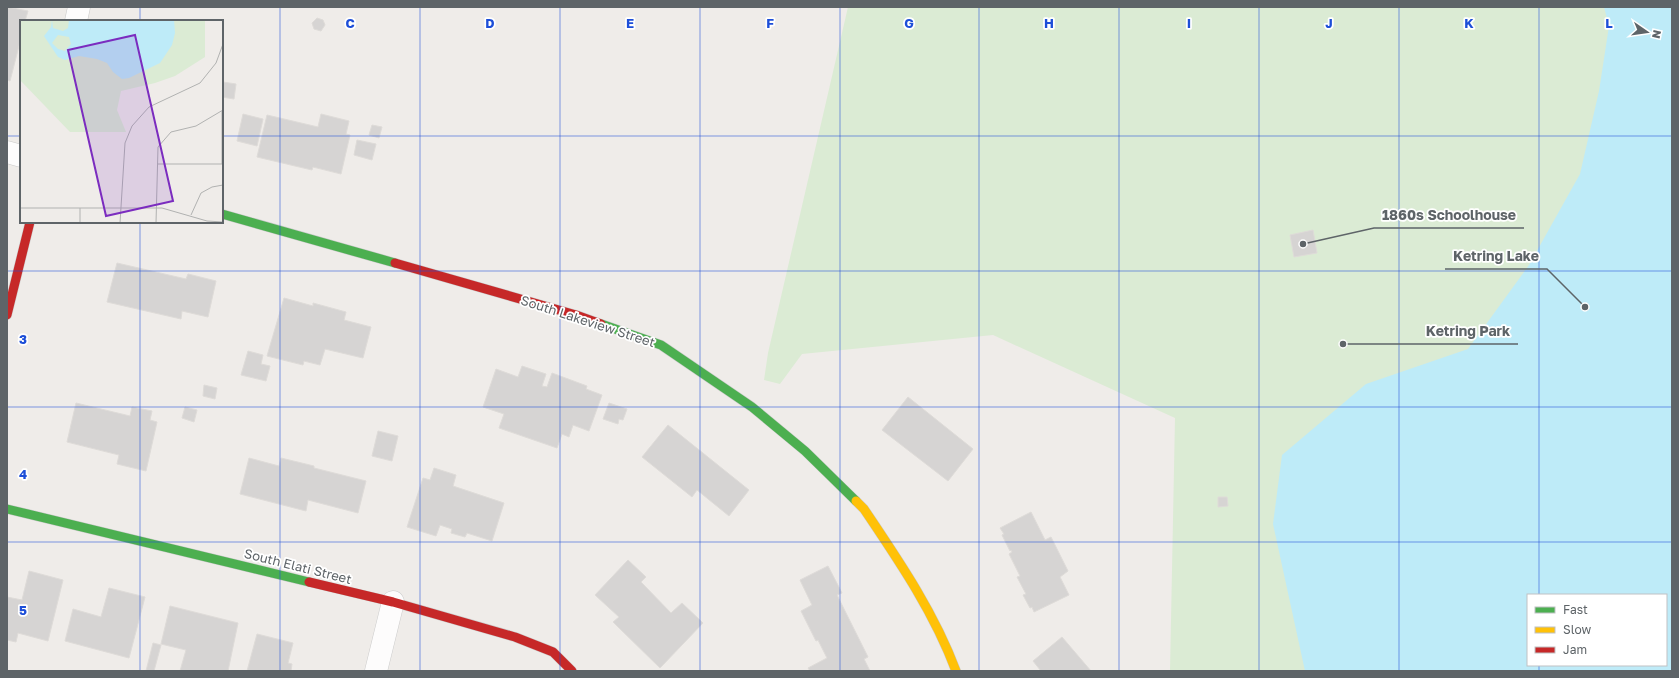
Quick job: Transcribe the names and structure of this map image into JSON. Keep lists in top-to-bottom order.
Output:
{
  "streets": {
    "street": ["South Lakeview Street", "South Elati Street"]
  },
  "places": ["1860s Schoolhouse", "Ketring Lake", "Ketring Park"],
  "legend": ["Fast", "Slow", "Jam"],
  "north": "right",
  "grid": {
    "columns": [
      "C",
      "D",
      "E",
      "F",
      "G",
      "H",
      "I",
      "J",
      "K",
      "L"
    ],
    "rows": ["3", "4", "5"]
  }
}
